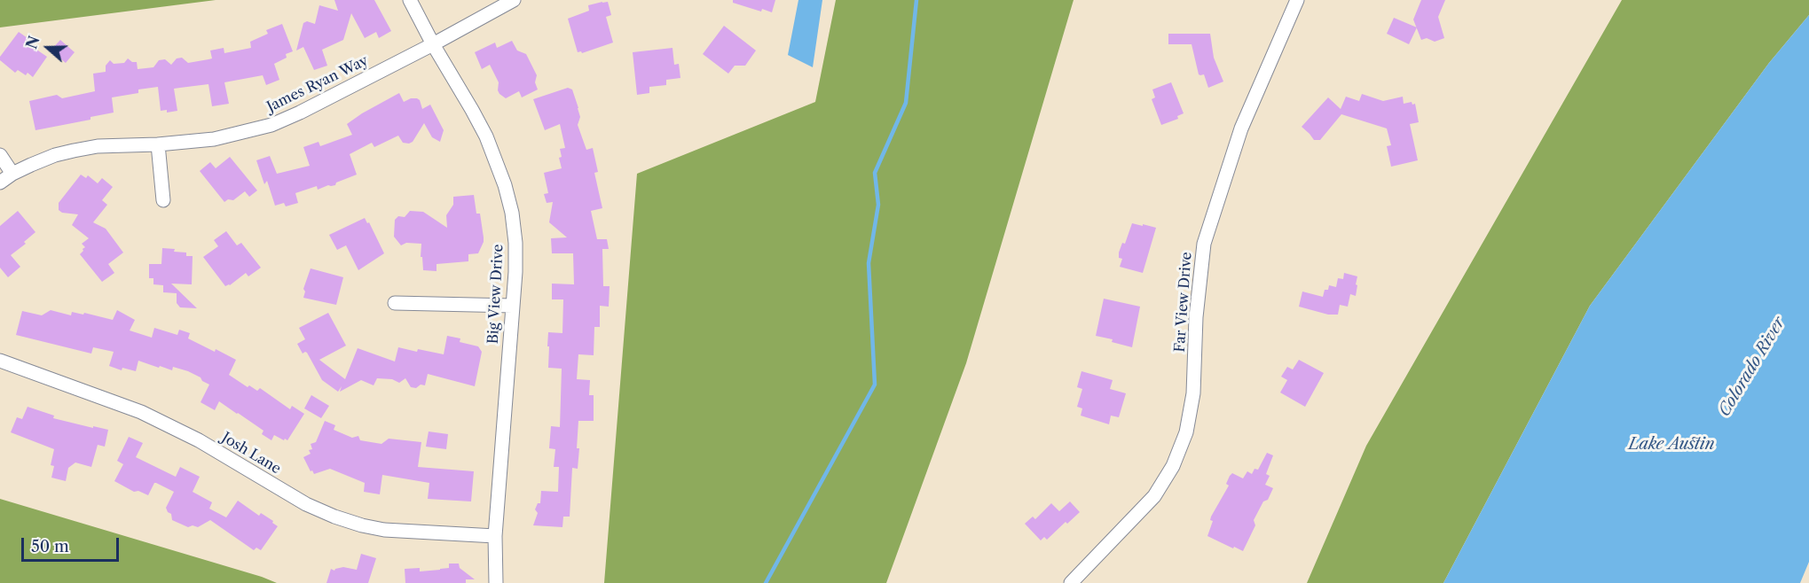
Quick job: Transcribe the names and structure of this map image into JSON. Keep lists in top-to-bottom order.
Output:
{
  "streets": {
    "street": [
      "James Ryan Way",
      "Big View Drive",
      "Far View Drive",
      "Josh Lane"
    ]
  },
  "crossings": [
    ["James Ryan Way", "Big View Drive"],
    ["Big View Drive", "Josh Lane"]
  ],
  "water": ["Colorado River", "Lake Austin"],
  "scale_bar": "50 m",
  "north": "left"
}
